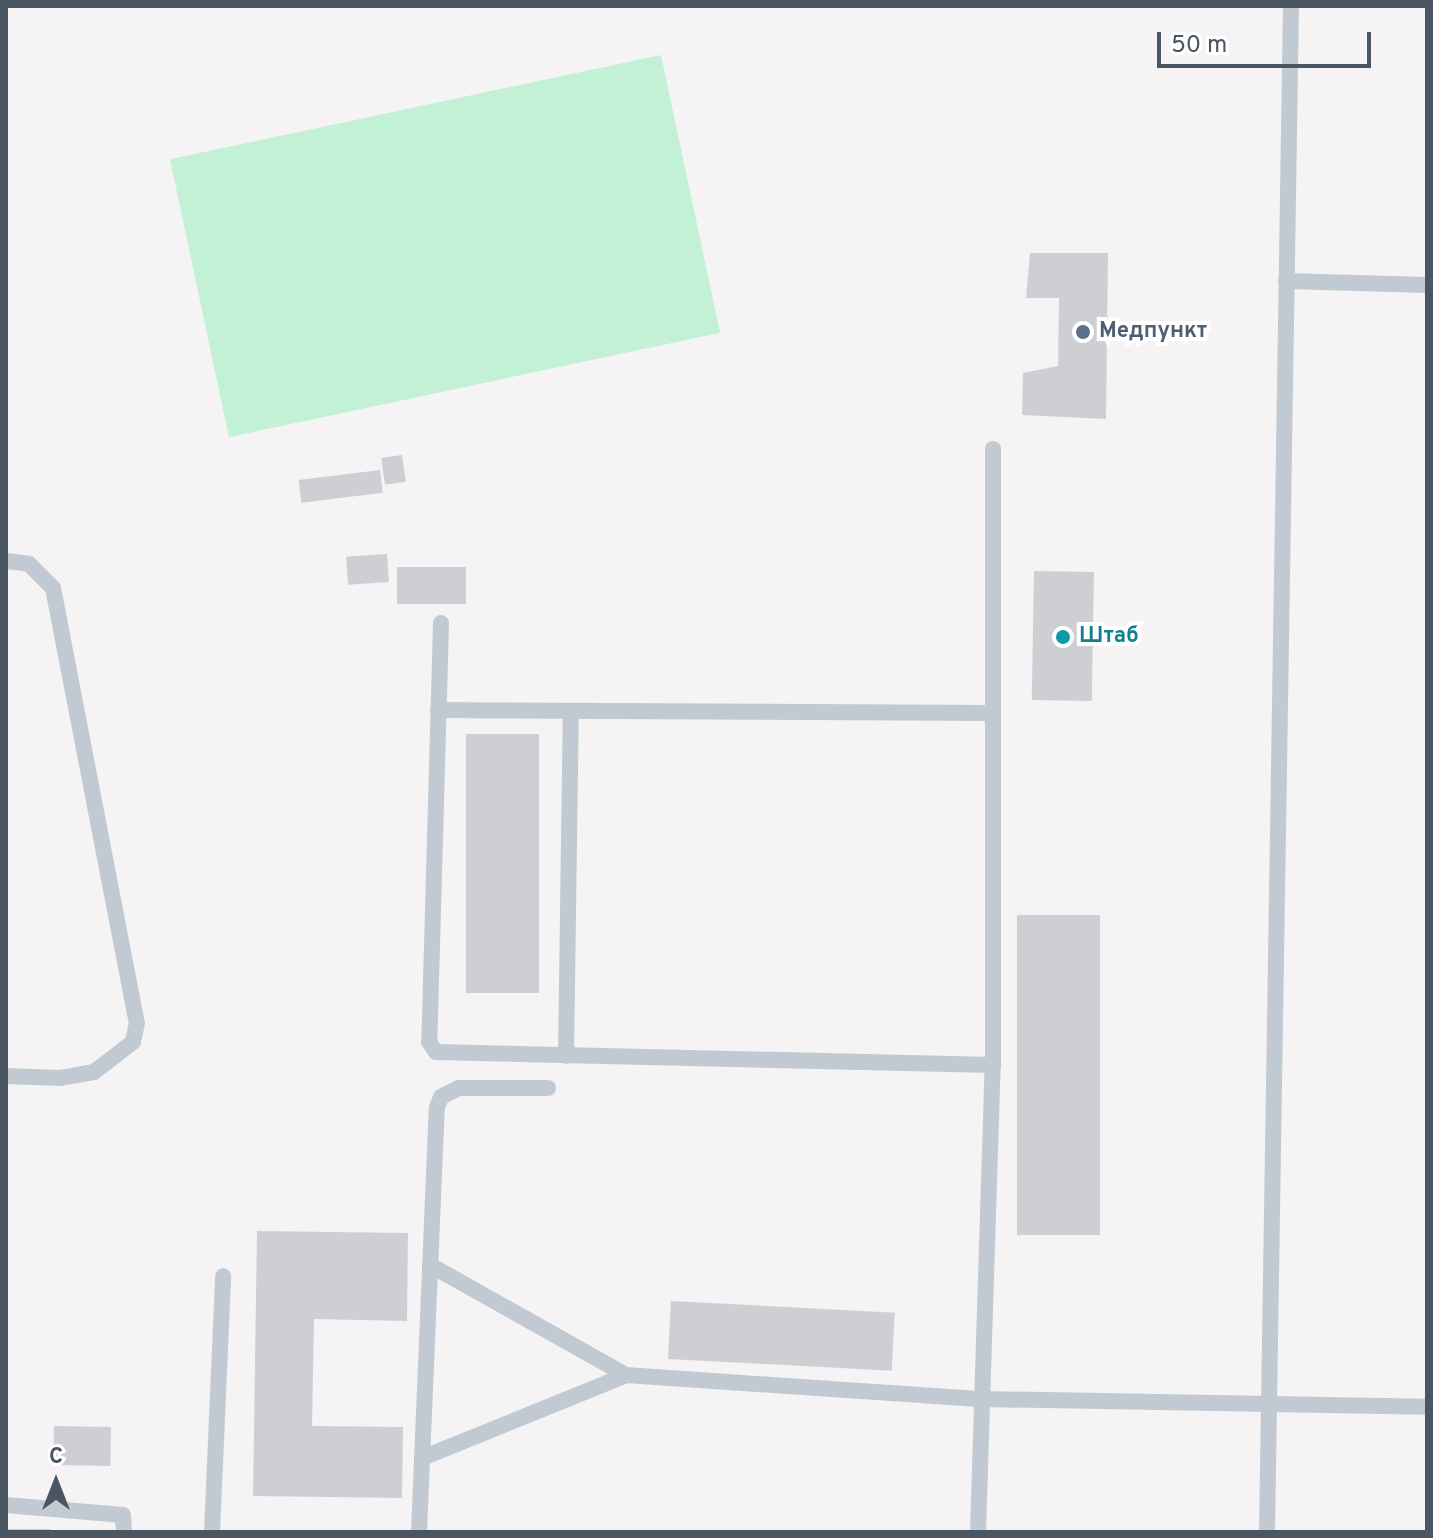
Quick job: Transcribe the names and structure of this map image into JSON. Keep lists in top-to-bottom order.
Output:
{
  "places": ["Медпункт", "Штаб"],
  "scale_bar": "50 m",
  "north": "top"
}
